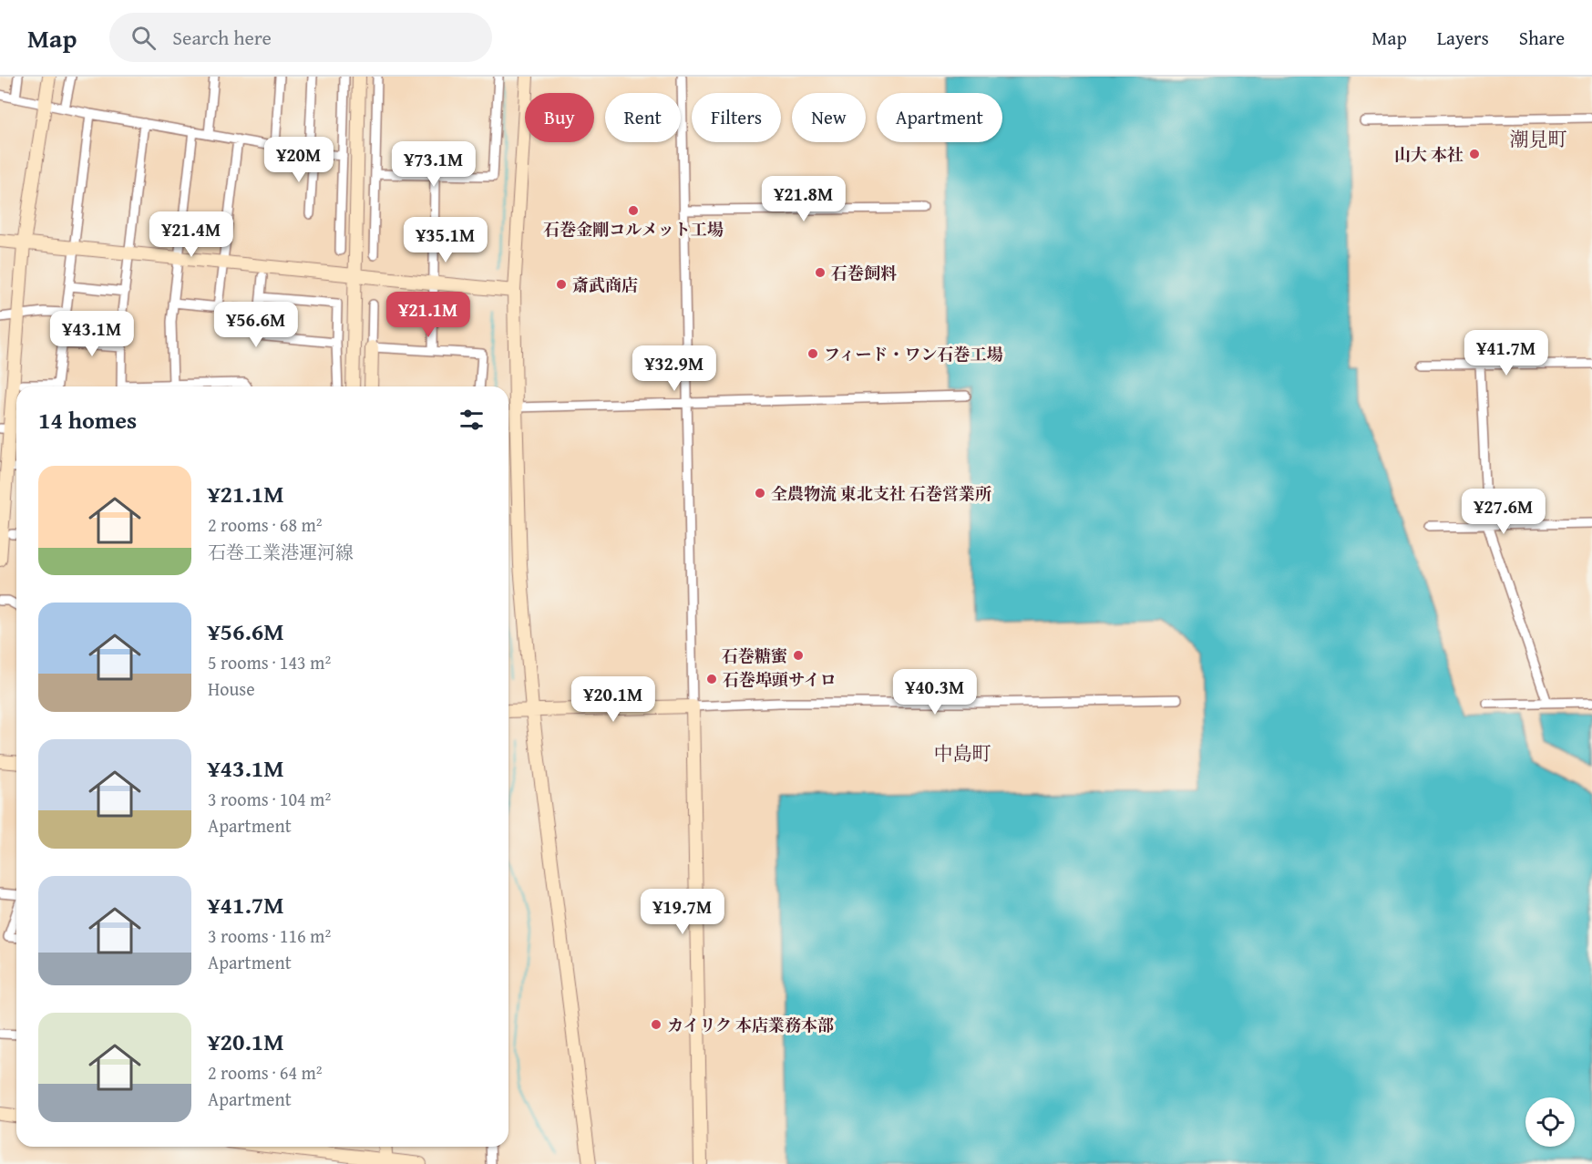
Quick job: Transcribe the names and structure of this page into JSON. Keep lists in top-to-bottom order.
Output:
{
  "districts": ["潮見町", "中島町"],
  "places": [
    "山大 本社",
    "石巻金剛コルメット工場",
    "石巻飼料",
    "斎武商店",
    "フィード・ワン石巻工場",
    "全農物流 東北支社 石巻営業所",
    "石巻糖蜜",
    "石巻埠頭サイロ",
    "カイリク 本店業務本部"
  ],
  "page": {
    "header": "Map",
    "search": "Search here",
    "nav": ["Map", "Layers", "Share"],
    "chip": [
      "Buy",
      "Rent",
      "Filters",
      "New",
      "Apartment"
    ],
    "price": [
      "¥20M",
      "¥73.1M",
      "¥21.8M",
      "¥21.4M",
      "¥35.1M",
      "¥21.1M",
      "¥56.6M",
      "¥43.1M",
      "¥41.7M",
      "¥32.9M",
      "¥27.6M",
      "¥40.3M",
      "¥20.1M",
      "¥19.7M"
    ],
    "heading": "14 homes",
    "list": [
      {
        "name": "¥21.1M",
        "note": "2 rooms · 68 m² · 石巻工業港運河線"
      },
      {
        "name": "¥56.6M",
        "note": "5 rooms · 143 m² · House"
      },
      {
        "name": "¥43.1M",
        "note": "3 rooms · 104 m² · Apartment"
      },
      {
        "name": "¥41.7M",
        "note": "3 rooms · 116 m² · Apartment"
      },
      {
        "name": "¥20.1M",
        "note": "2 rooms · 64 m² · Apartment"
      }
    ]
  }
}
